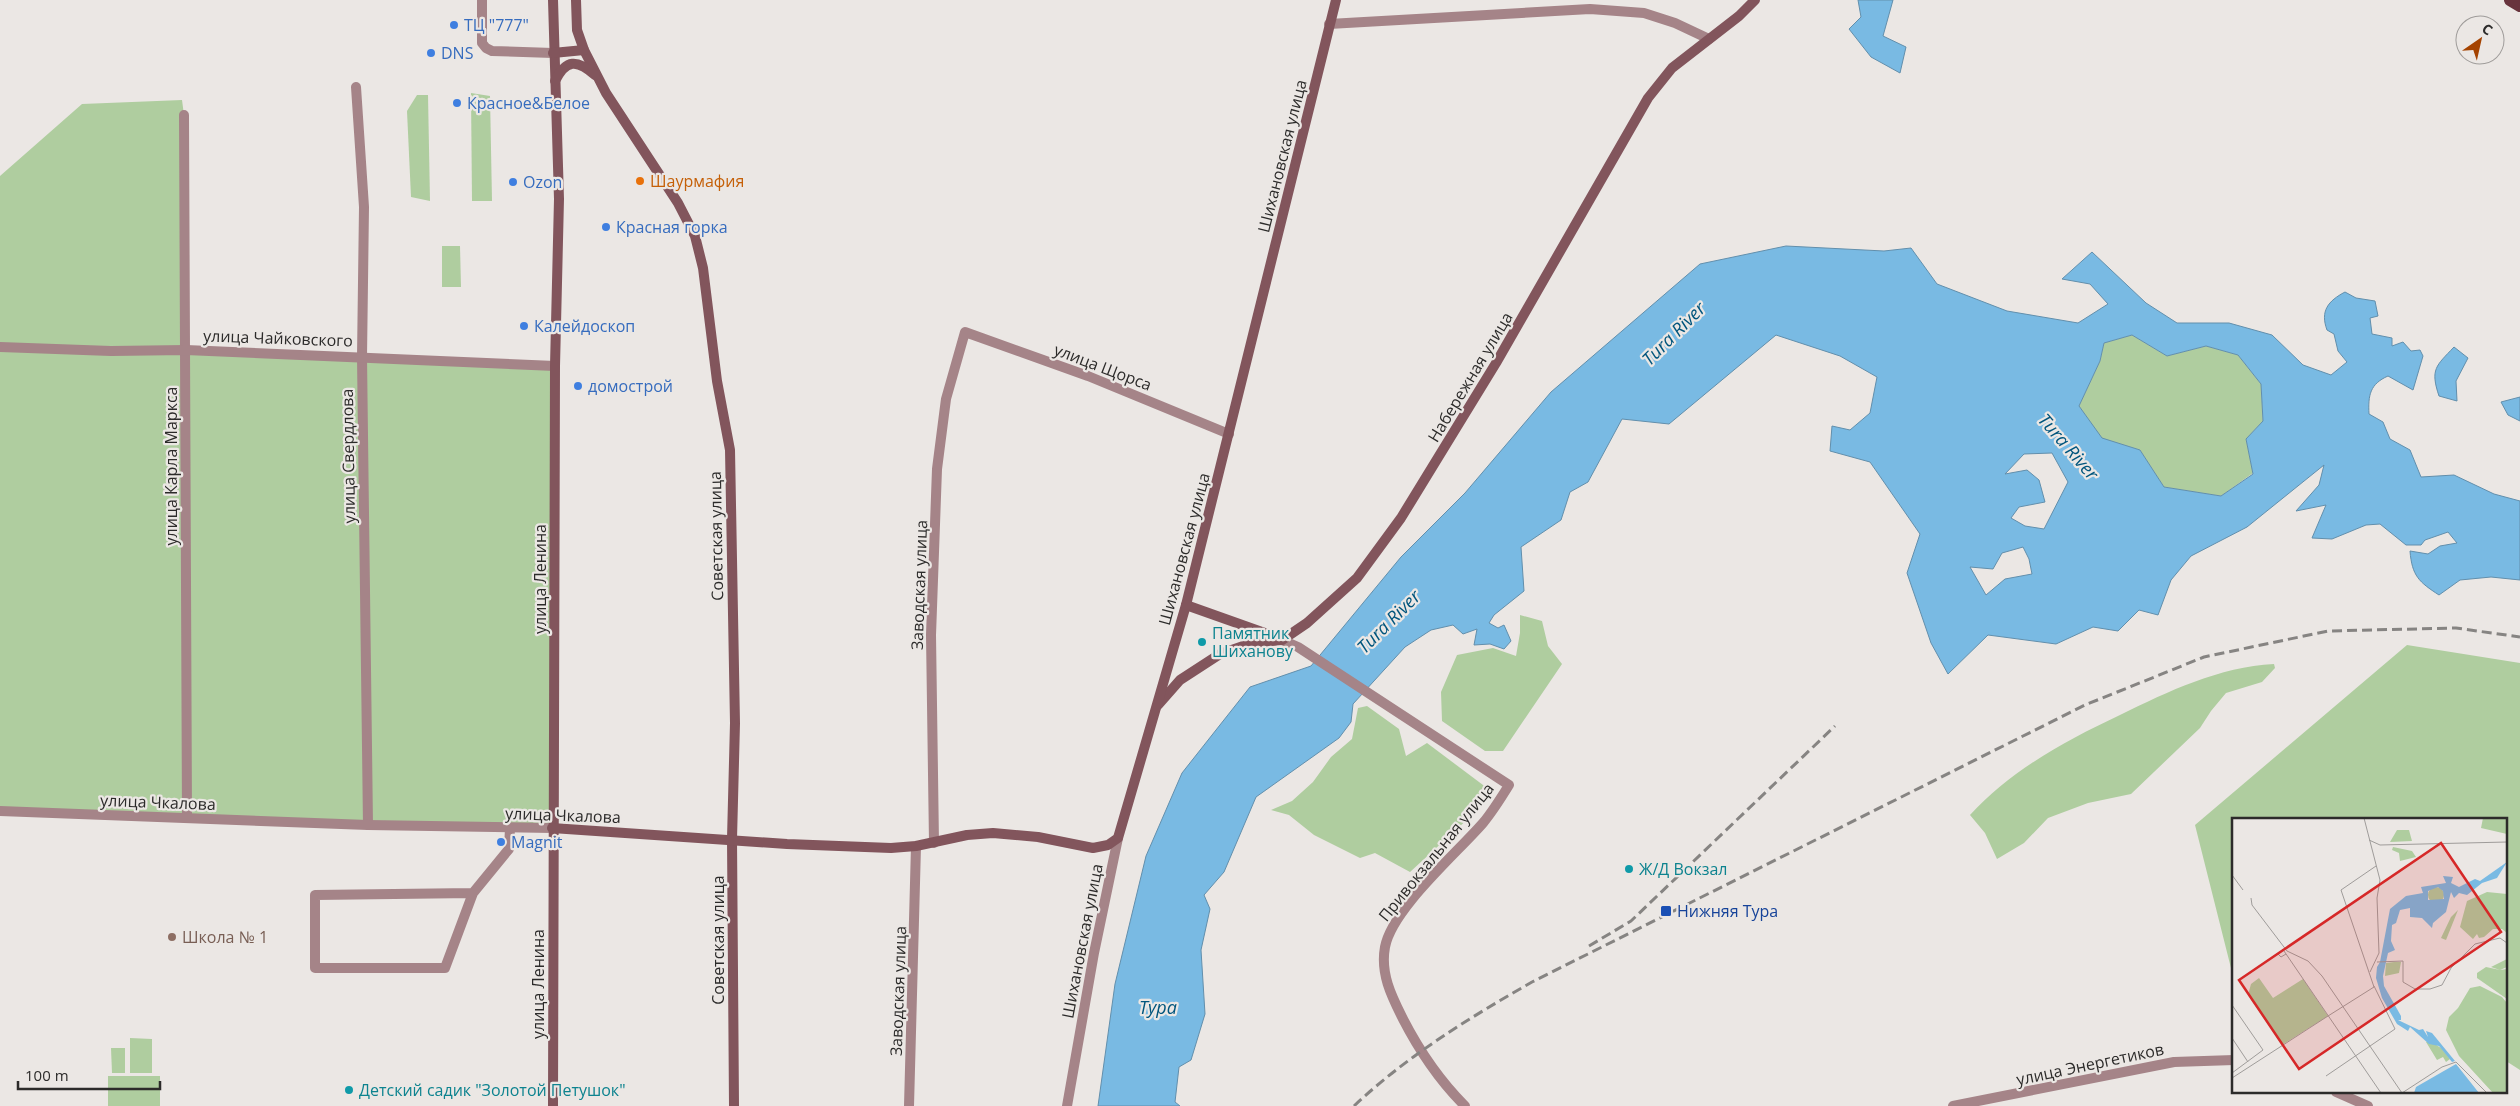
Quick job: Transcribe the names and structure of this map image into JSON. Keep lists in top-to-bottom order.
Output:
{
  "streets": {
    "main road": [
      "Шихановская улица",
      "Набережная улица",
      "Советская улица",
      "улица Ленина",
      "улица Чкалова"
    ],
    "street": [
      "улица Чайковского",
      "улица Щорса",
      "улица Свердлова",
      "улица Карла Маркса",
      "Заводская улица",
      "Привокзальная улица",
      "улица Энергетиков"
    ]
  },
  "crossings": [
    ["Шихановская улица", "улица Щорса"],
    ["Шихановская улица", "улица Чкалова"],
    ["улица Чайковского", "улица Свердлова"],
    ["улица Чайковского", "улица Карла Маркса"],
    ["улица Чайковского", "улица Ленина"],
    ["улица Щорса", "Заводская улица"],
    ["Набережная улица", "Привокзальная улица"],
    ["улица Свердлова", "улица Чкалова"],
    ["улица Карла Маркса", "улица Чкалова"],
    ["Советская улица", "улица Чкалова"],
    ["улица Ленина", "улица Чкалова"],
    ["Заводская улица", "улица Чкалова"]
  ],
  "water": ["Tura River", "Тура"],
  "places": {
    "other": [
      "ТЦ \"777\"",
      "DNS",
      "Красное&Белое",
      "Шаурмафия",
      "Ozon",
      "Красная горка",
      "Калейдоскоп",
      "домострой",
      "Памятник Шиханову",
      "Magnit",
      "Ж/Д Вокзал",
      "Школа № 1",
      "Детский садик \"Золотой Петушок\""
    ],
    "transit": ["Нижняя Тура"]
  },
  "scale_bar": "100 m",
  "north": "top right"
}
